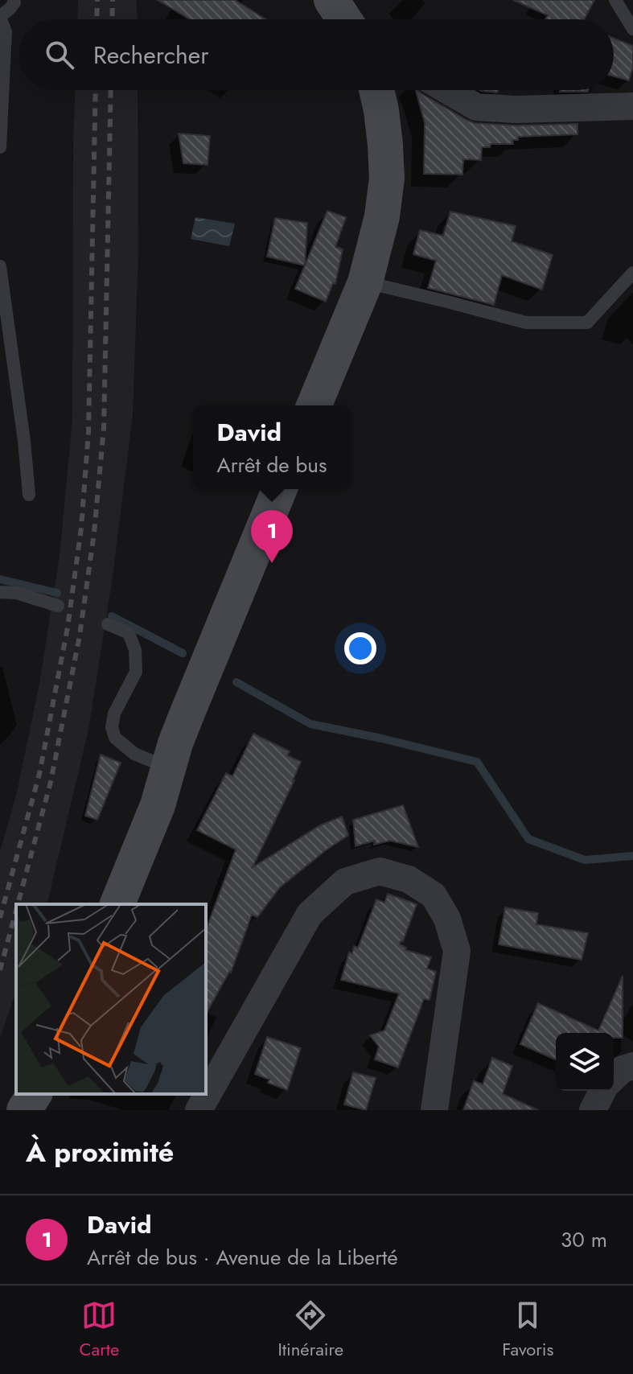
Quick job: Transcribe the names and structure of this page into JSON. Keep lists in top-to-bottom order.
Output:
{
  "page": {
    "search": "Rechercher",
    "popup": ["David", "Arrêt de bus"],
    "pins": "1",
    "heading": "À proximité",
    "list": [
      {
        "mark": "1",
        "name": "David",
        "note": "Arrêt de bus · Avenue de la Liberté",
        "value": "30 m"
      }
    ],
    "nav": ["Carte", "Itinéraire", "Favoris"]
  }
}
